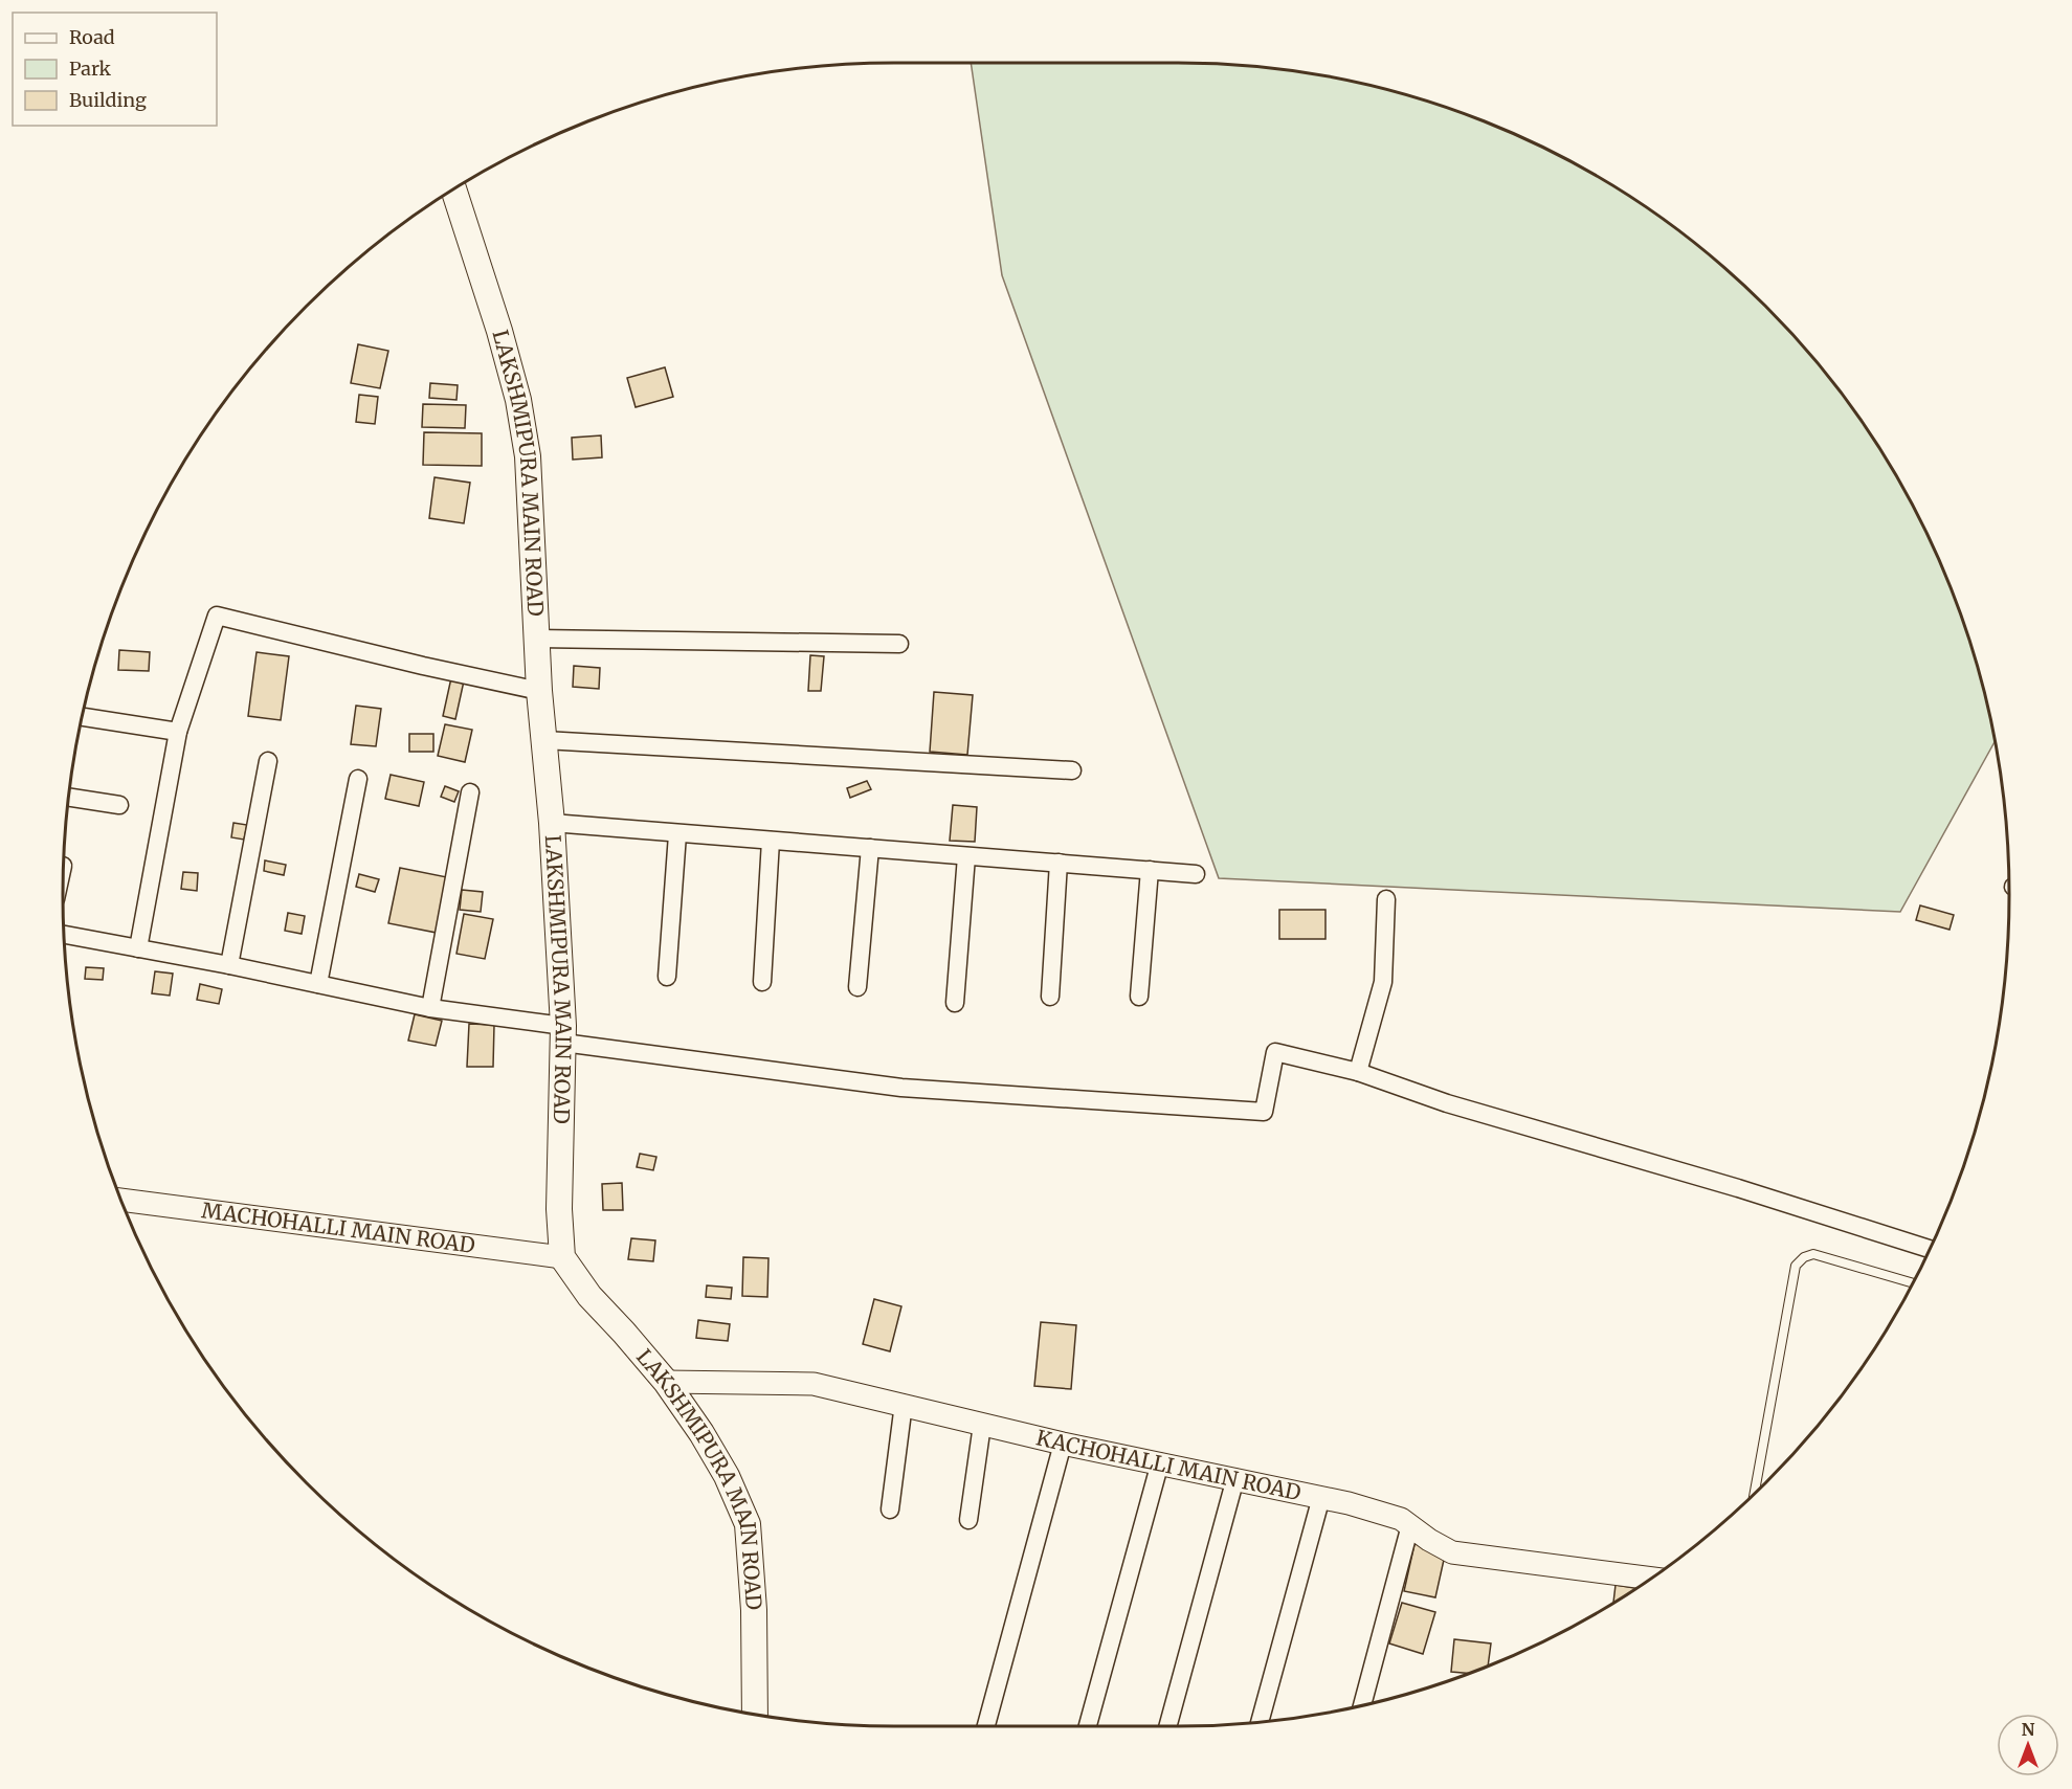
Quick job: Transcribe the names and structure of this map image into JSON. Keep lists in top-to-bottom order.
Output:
{
  "streets": {
    "main road": ["LAKSHMIPURA MAIN ROAD"],
    "street": ["MACHOHALLI MAIN ROAD", "KACHOHALLI MAIN ROAD"]
  },
  "crossings": [
    ["LAKSHMIPURA MAIN ROAD", "MACHOHALLI MAIN ROAD"],
    ["LAKSHMIPURA MAIN ROAD", "KACHOHALLI MAIN ROAD"]
  ],
  "legend": ["Road", "Park", "Building"],
  "north": "top"
}
